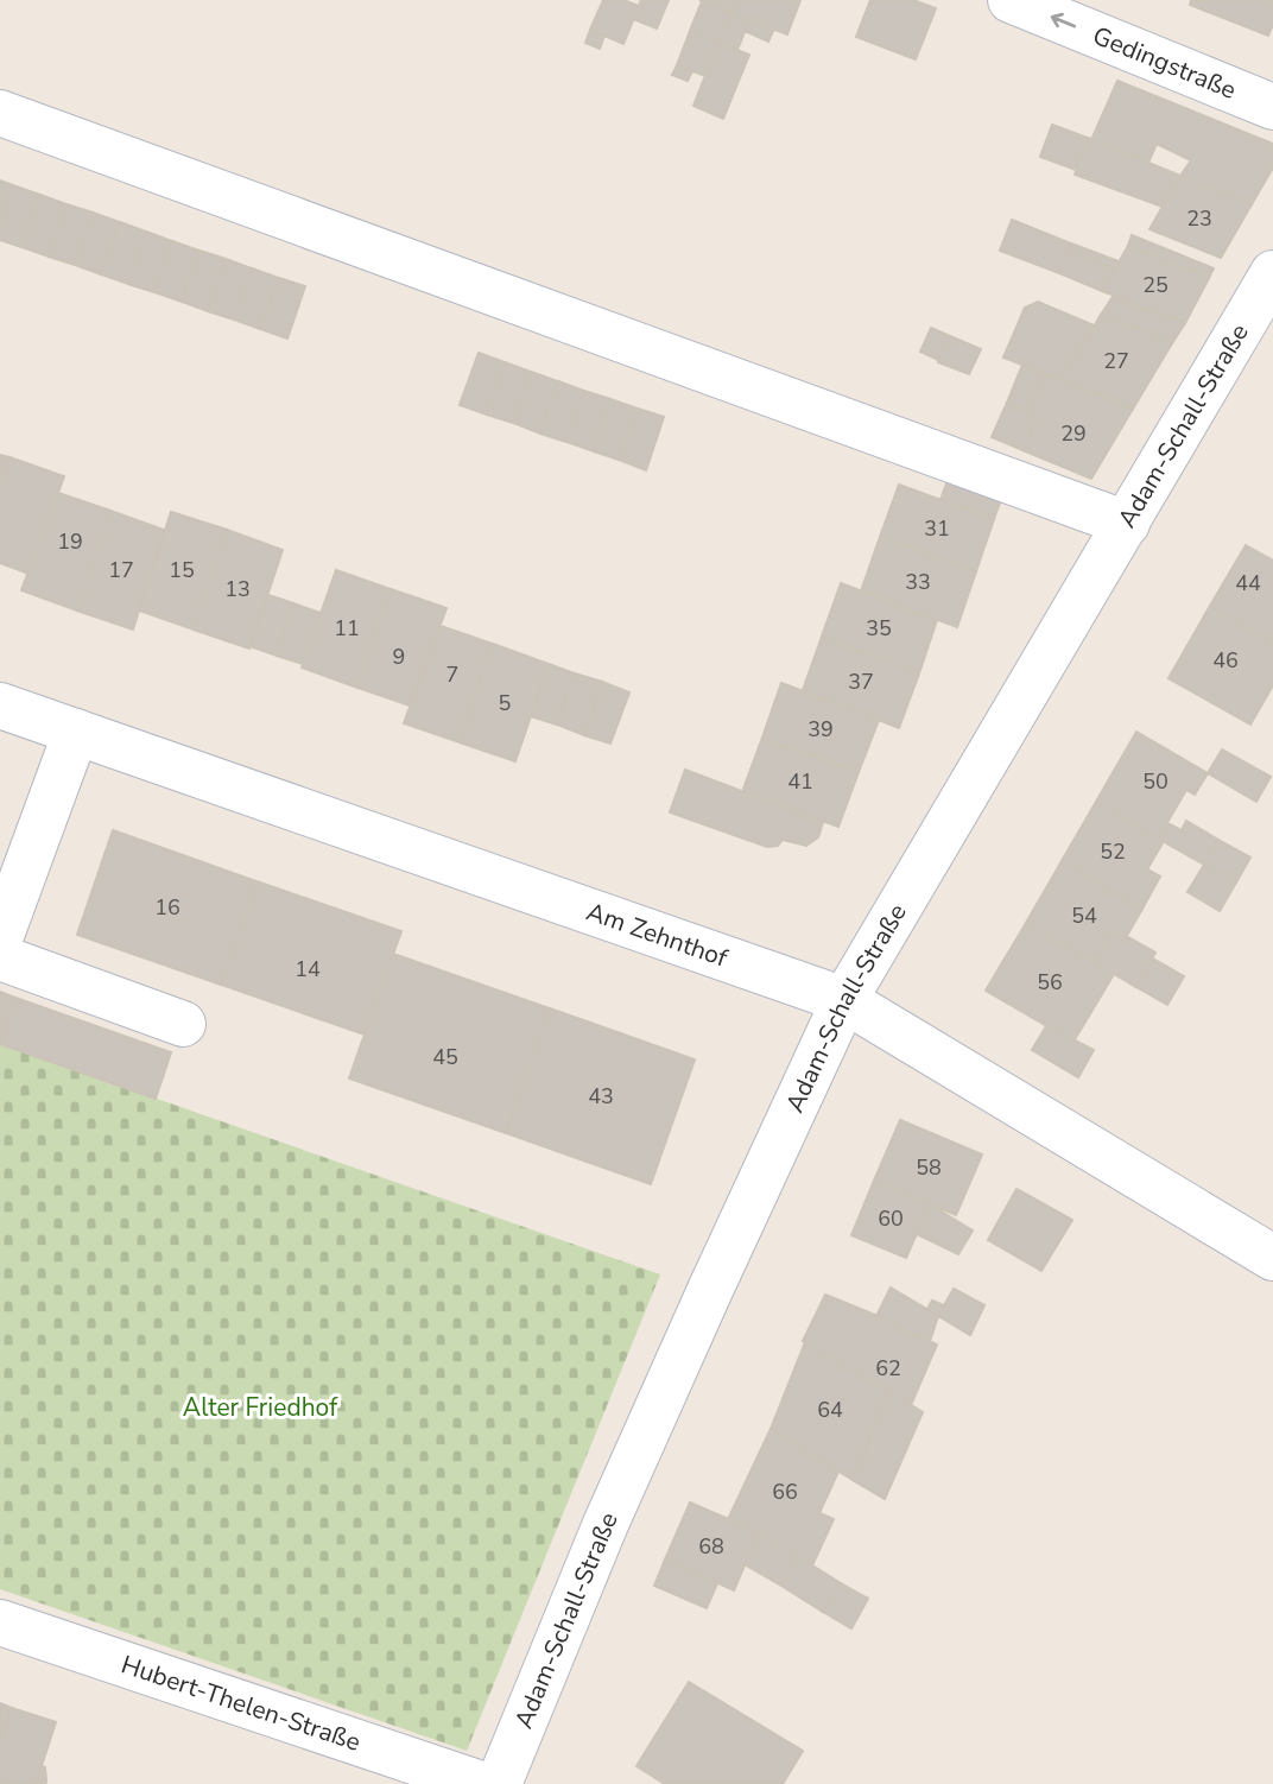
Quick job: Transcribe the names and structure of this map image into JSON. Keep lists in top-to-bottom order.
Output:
{
  "streets": {
    "street": [
      "Gedingstraße",
      "Adam-Schall-Straße",
      "Am Zehnthof",
      "Hubert-Thelen-Straße"
    ]
  },
  "crossings": [
    ["Adam-Schall-Straße", "Am Zehnthof"]
  ],
  "one_way": ["Gedingstraße"],
  "parks": ["Alter Friedhof"],
  "house_numbers": [
    "23",
    "25",
    "27",
    "29",
    "31",
    "19",
    "17",
    "15",
    "33",
    "44",
    "13",
    "11",
    "35",
    "9",
    "46",
    "7",
    "37",
    "5",
    "39",
    "41",
    "50",
    "52",
    "16",
    "54",
    "14",
    "56",
    "45",
    "43",
    "58",
    "60",
    "62",
    "64",
    "66",
    "68"
  ]
}
